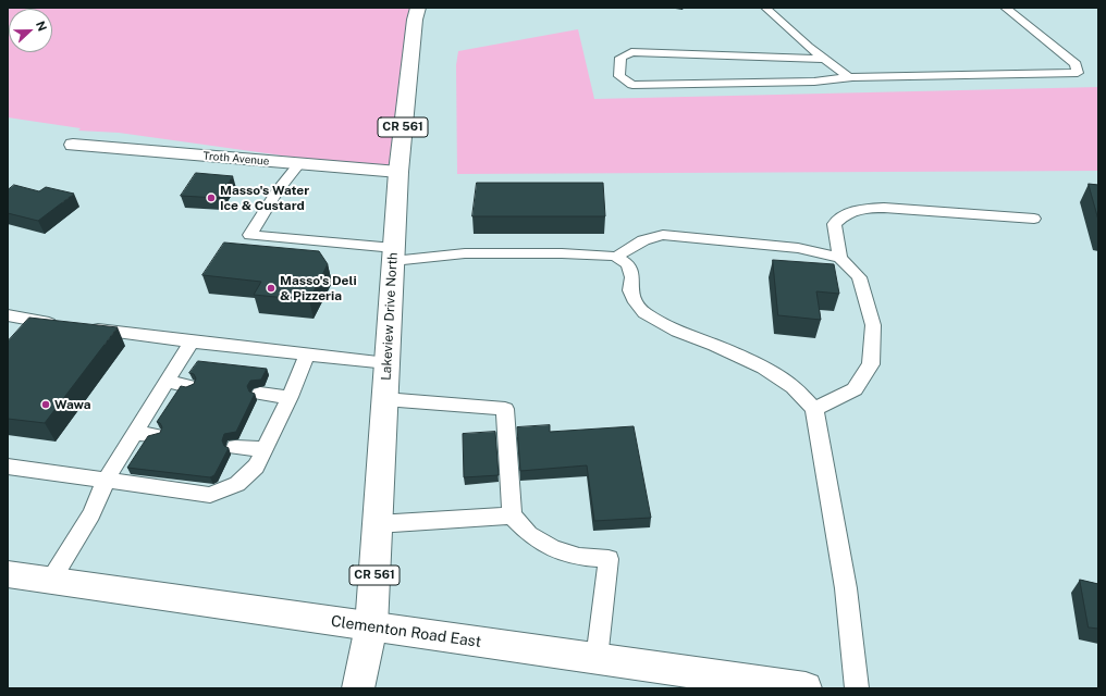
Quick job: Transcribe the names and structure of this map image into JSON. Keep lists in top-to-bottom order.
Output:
{
  "streets": {
    "main road": [
      "CR 561",
      "Troth Avenue",
      "Lakeview Drive North",
      "Clementon Road East"
    ]
  },
  "crossings": [
    ["CR 561", "Lakeview Drive North"],
    ["CR 561", "Clementon Road East"],
    ["Troth Avenue", "Lakeview Drive North"],
    ["Lakeview Drive North", "Clementon Road East"]
  ],
  "places": ["Masso's Water Ice & Custard", "Masso's Deli & Pizzeria", "Wawa"],
  "north": "right"
}
